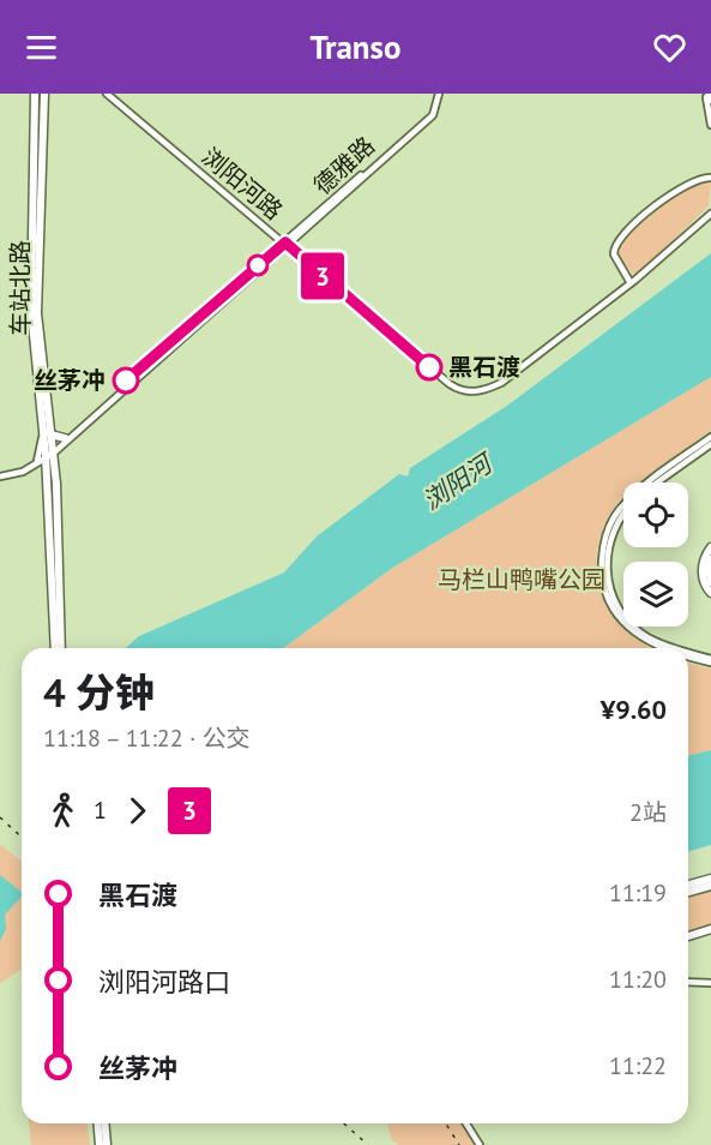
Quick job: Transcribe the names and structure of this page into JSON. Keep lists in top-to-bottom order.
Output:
{
  "streets": {
    "main road": ["车站北路"],
    "street": ["浏阳河路"]
  },
  "water": ["浏阳河"],
  "parks": ["马栏山鸭嘴公园"],
  "places": ["黑石渡", "丝茅冲"],
  "lines": ["bus line 3"],
  "page": {
    "header": "Transo",
    "on_map": "3",
    "heading": ["4 分钟", "11:18 – 11:22 · 公交", "¥9.60"],
    "legs": ["1", "3", "2站"],
    "list": [
      {
        "name": "黑石渡",
        "value": "11:19"
      },
      {
        "name": "浏阳河路口",
        "value": "11:20"
      },
      {
        "name": "丝茅冲",
        "value": "11:22"
      }
    ]
  }
}
